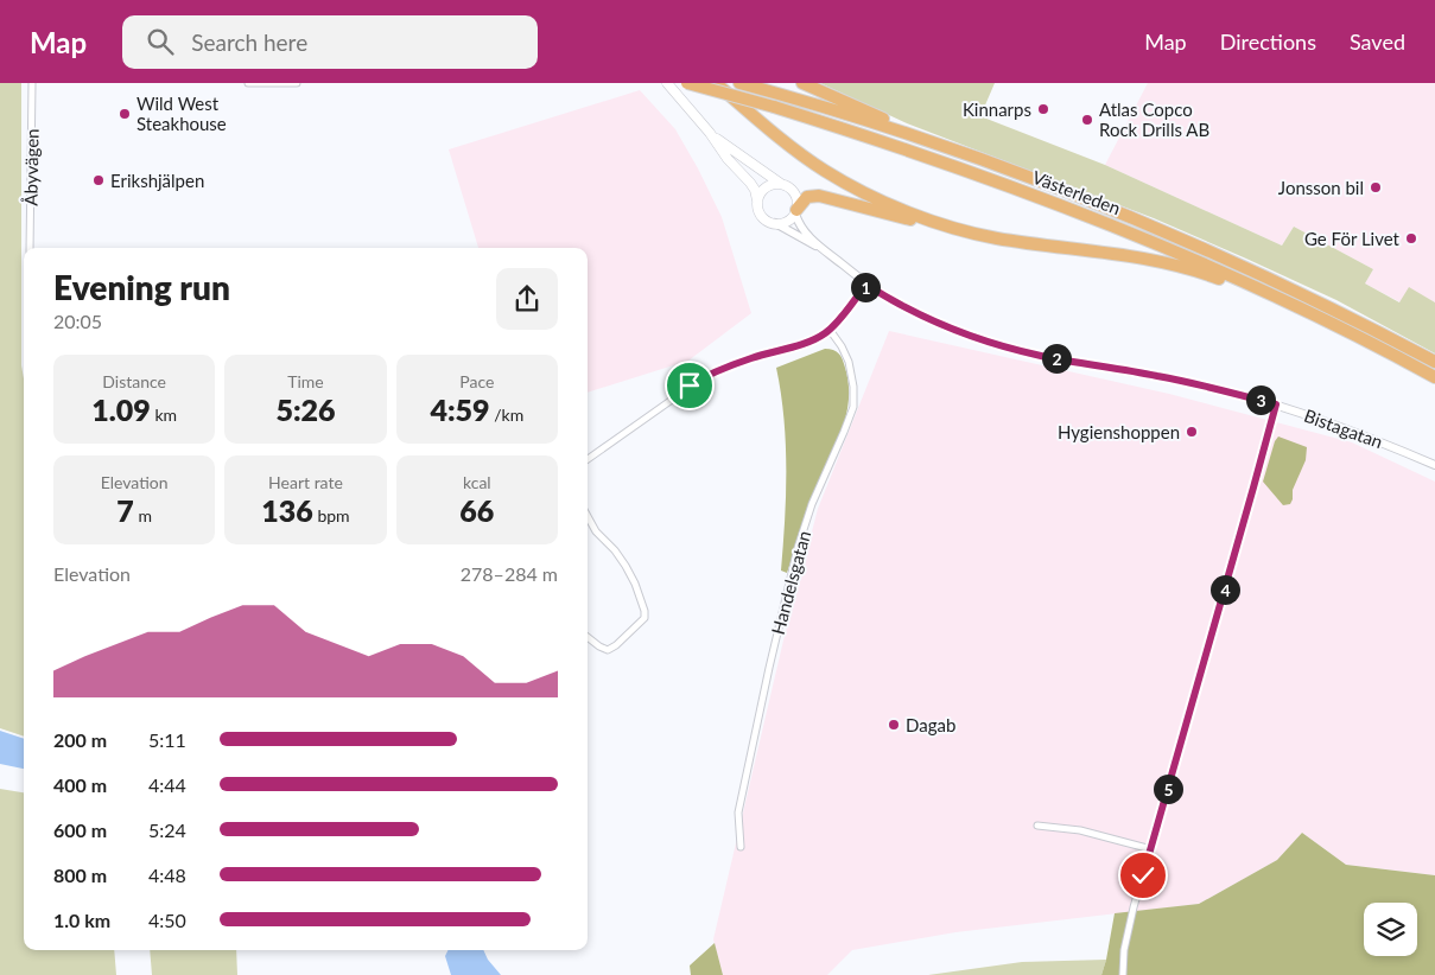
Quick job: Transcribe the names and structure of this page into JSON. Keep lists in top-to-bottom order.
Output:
{
  "streets": {
    "highway": ["Västerleden"],
    "street": ["Åbyvägen", "Bistagatan", "Handelsgatan"]
  },
  "places": [
    "Kinnarps",
    "Wild West Steakhouse",
    "Atlas Copco Rock Drills AB",
    "Erikshjälpen",
    "Jonsson bil",
    "Ge För Livet",
    "Hygienshoppen",
    "Dagab"
  ],
  "page": {
    "header": "Map",
    "search": "Search here",
    "nav": ["Map", "Directions", "Saved"],
    "heading": ["Evening run", "20:05"],
    "pins": [
      "1",
      "2",
      "3",
      "4",
      "5"
    ],
    "stats": [
      ["Distance", "1.09 km"],
      ["Time", "5:26"],
      ["Pace", "4:59 /km"],
      ["Elevation", "7 m"],
      ["Heart rate", "136 bpm"],
      ["kcal", "66"]
    ],
    "chart": ["Elevation", "278–284 m"],
    "list": [
      {
        "name": "200 m",
        "note": "5:11"
      },
      {
        "name": "400 m",
        "note": "4:44"
      },
      {
        "name": "600 m",
        "note": "5:24"
      },
      {
        "name": "800 m",
        "note": "4:48"
      },
      {
        "name": "1.0 km",
        "note": "4:50"
      }
    ]
  }
}
